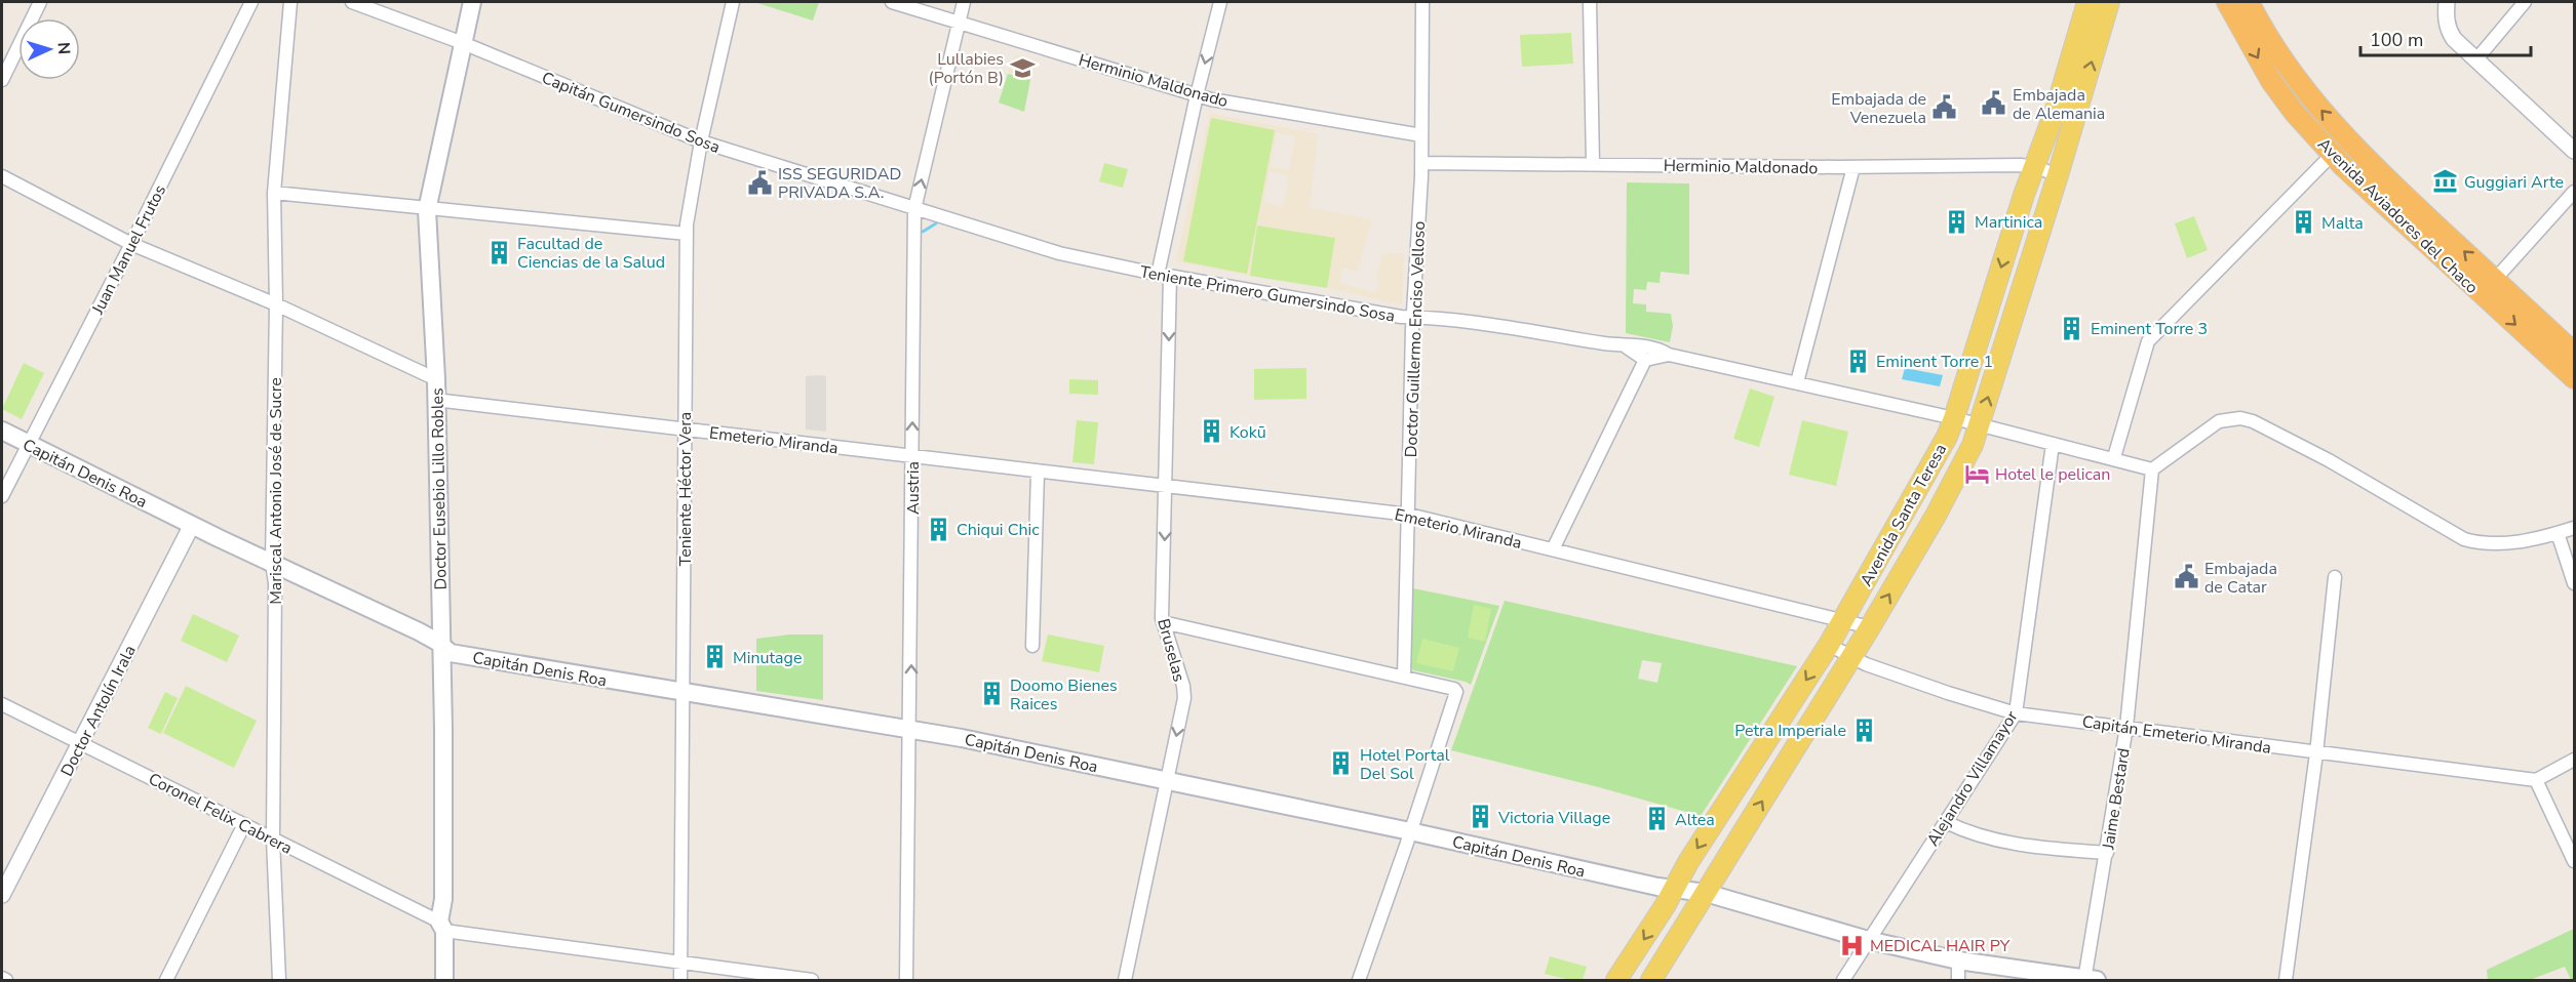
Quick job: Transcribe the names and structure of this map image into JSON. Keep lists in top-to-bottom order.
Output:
{
  "streets": {
    "highway": ["Avenida Aviadores del Chaco"],
    "main road": ["Capitán Denis Roa", "Doctor Eusebio Lillo Robles", "Avenida Santa Teresa"],
    "street": [
      "Herminio Maldonado",
      "Capitán Gumersindo Sosa",
      "Juan Manuel Frutos",
      "Teniente Primero Gumersindo Sosa",
      "Doctor Guillermo Enciso Velloso",
      "Emeterio Miranda",
      "Austria",
      "Teniente Héctor Vera",
      "Mariscal Antonio José de Sucre",
      "Bruselas",
      "Doctor Antolín Irala",
      "Capitán Emeterio Miranda",
      "Alejandro Villamayor",
      "Jaime Bestard",
      "Coronel Felix Cabrera"
    ]
  },
  "crossings": [
    ["Herminio Maldonado", "Doctor Guillermo Enciso Velloso"],
    ["Herminio Maldonado", "Austria"],
    ["Herminio Maldonado", "Avenida Santa Teresa"],
    ["Herminio Maldonado", "Bruselas"],
    ["Capitán Gumersindo Sosa", "Teniente Primero Gumersindo Sosa"],
    ["Capitán Gumersindo Sosa", "Austria"],
    ["Capitán Gumersindo Sosa", "Doctor Eusebio Lillo Robles"],
    ["Capitán Gumersindo Sosa", "Teniente Héctor Vera"],
    ["Juan Manuel Frutos", "Capitán Denis Roa"],
    ["Teniente Primero Gumersindo Sosa", "Doctor Guillermo Enciso Velloso"],
    ["Teniente Primero Gumersindo Sosa", "Austria"],
    ["Teniente Primero Gumersindo Sosa", "Bruselas"],
    ["Doctor Guillermo Enciso Velloso", "Emeterio Miranda"],
    ["Emeterio Miranda", "Austria"],
    ["Emeterio Miranda", "Doctor Eusebio Lillo Robles"],
    ["Emeterio Miranda", "Teniente Héctor Vera"],
    ["Emeterio Miranda", "Avenida Santa Teresa"],
    ["Emeterio Miranda", "Bruselas"],
    ["Capitán Denis Roa", "Austria"],
    ["Capitán Denis Roa", "Doctor Eusebio Lillo Robles"],
    ["Capitán Denis Roa", "Teniente Héctor Vera"],
    ["Capitán Denis Roa", "Mariscal Antonio José de Sucre"],
    ["Capitán Denis Roa", "Avenida Santa Teresa"],
    ["Capitán Denis Roa", "Bruselas"],
    ["Capitán Denis Roa", "Doctor Antolín Irala"],
    ["Capitán Denis Roa", "Alejandro Villamayor"],
    ["Capitán Denis Roa", "Jaime Bestard"],
    ["Doctor Eusebio Lillo Robles", "Coronel Felix Cabrera"],
    ["Teniente Héctor Vera", "Coronel Felix Cabrera"],
    ["Mariscal Antonio José de Sucre", "Coronel Felix Cabrera"],
    ["Avenida Santa Teresa", "Capitán Emeterio Miranda"],
    ["Doctor Antolín Irala", "Coronel Felix Cabrera"],
    ["Capitán Emeterio Miranda", "Alejandro Villamayor"],
    ["Capitán Emeterio Miranda", "Jaime Bestard"]
  ],
  "one_way": ["Austria", "Bruselas"],
  "places": {
    "school or university": ["Lullabies (Portón B)"],
    "public building": [
      "Embajada de Alemania",
      "Embajada de Venezuela",
      "ISS SEGURIDAD PRIVADA S.A.",
      "Embajada de Catar"
    ],
    "museum": ["Guggiari Arte"],
    "building": [
      "Martinica",
      "Malta",
      "Facultad de Ciencias de la Salud",
      "Eminent Torre 3",
      "Eminent Torre 1",
      "Kokū",
      "Chiqui Chic",
      "Minutage",
      "Doomo Bienes Raices",
      "Petra Imperiale",
      "Hotel Portal Del Sol",
      "Victoria Village",
      "Altea"
    ],
    "hotel": ["Hotel le pelican"],
    "hospital": ["MEDICAL HAIR PY"]
  },
  "scale_bar": "100 m",
  "north": "right"
}
